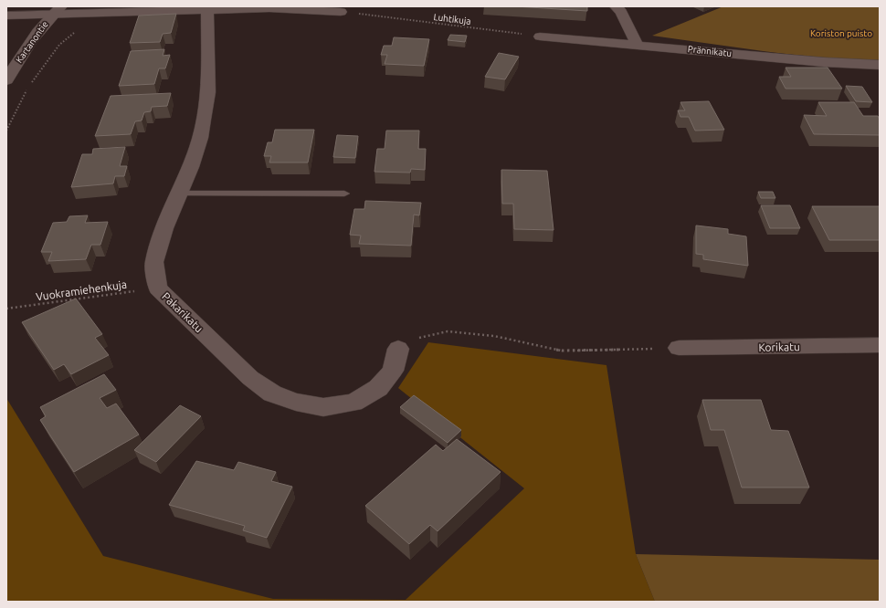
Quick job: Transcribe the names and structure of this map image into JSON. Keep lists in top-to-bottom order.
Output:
{
  "streets": {
    "street": [
      "Kartanontie",
      "Prännikatu",
      "Pakarikatu",
      "Korikatu"
    ],
    "path": ["Luhtikuja", "Vuokramiehenkuja"]
  },
  "crossings": [
    ["Luhtikuja", "Prännikatu"],
    ["Vuokramiehenkuja", "Pakarikatu"]
  ],
  "parks": ["Koriston puisto"]
}
